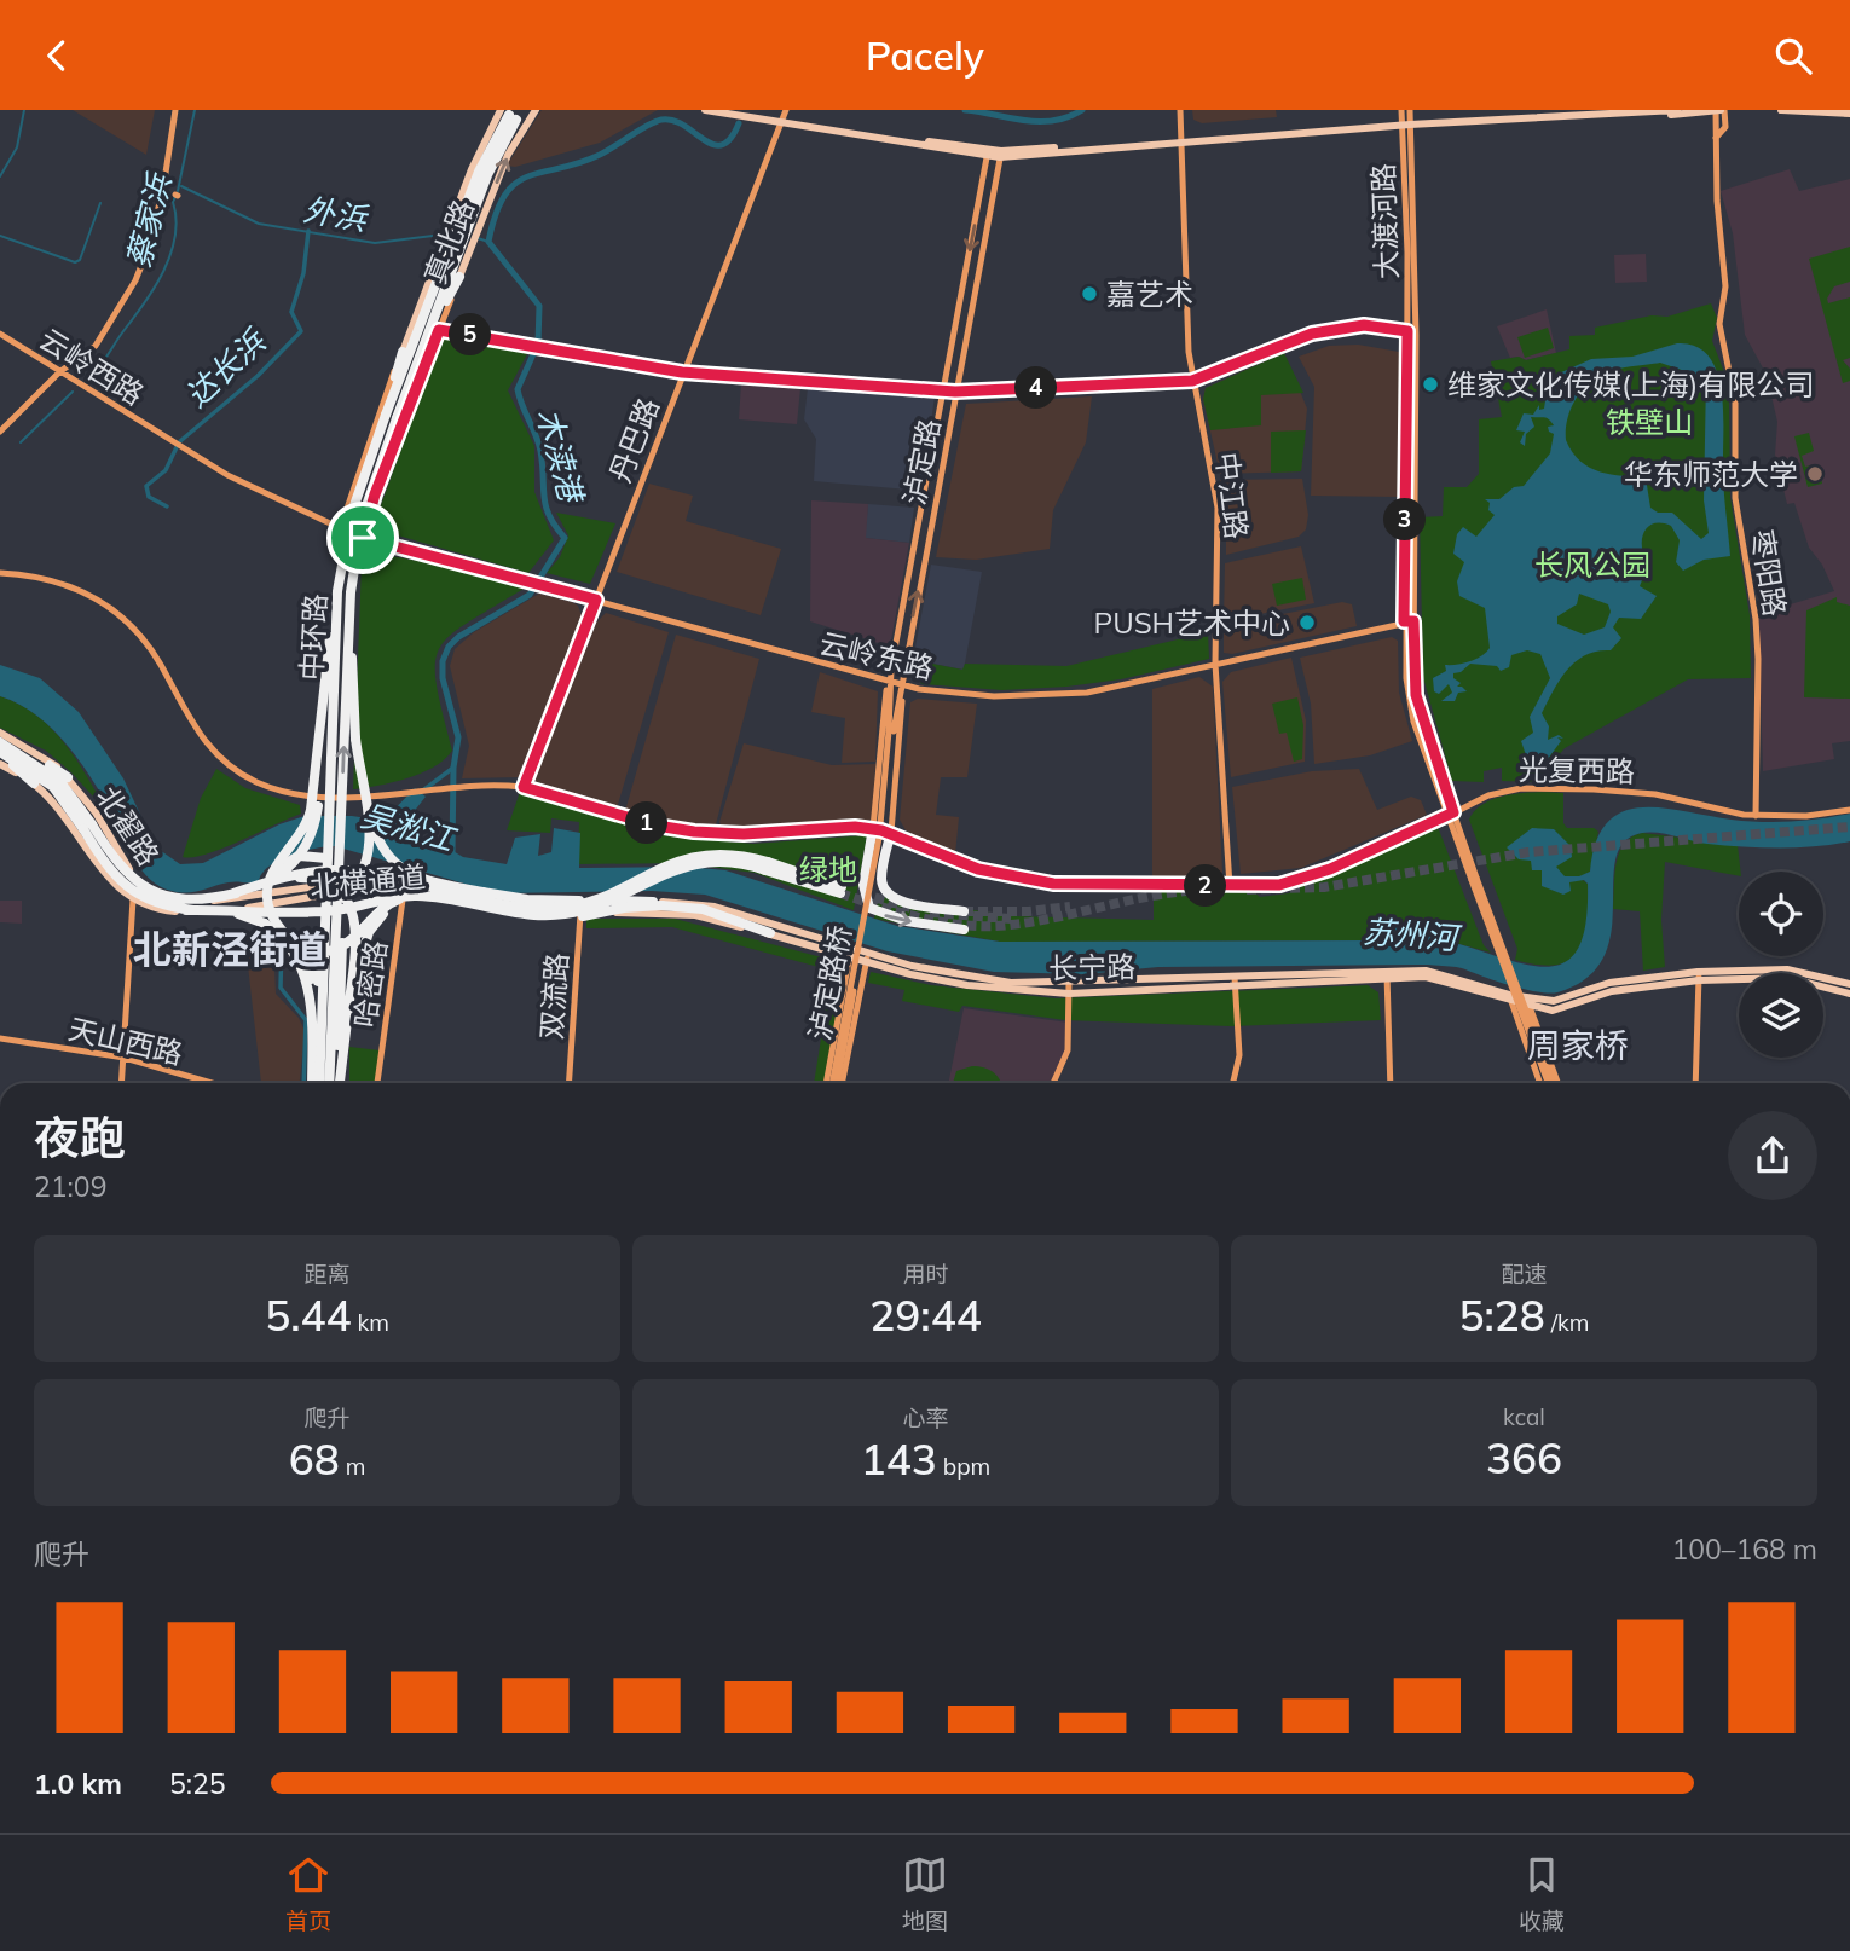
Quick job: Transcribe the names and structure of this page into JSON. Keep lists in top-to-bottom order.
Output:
{
  "streets": {
    "highway": ["中环路", "北横通道"],
    "main road": ["真北路", "北翟路", "长宁路"],
    "street": [
      "大渡河路",
      "云岭西路",
      "丹巴路",
      "泸定路",
      "中江路",
      "枣阳路",
      "云岭东路",
      "光复西路",
      "泸定路桥",
      "哈密路",
      "双流路",
      "天山西路"
    ]
  },
  "crossings": [
    ["大渡河路", "云岭东路"],
    ["大渡河路", "光复西路"],
    ["真北路", "云岭西路"],
    ["真北路", "中环路"],
    ["真北路", "云岭东路"],
    ["云岭西路", "云岭东路"],
    ["丹巴路", "云岭东路"],
    ["丹巴路", "光复西路"],
    ["泸定路", "云岭东路"],
    ["泸定路", "泸定路桥"],
    ["中江路", "云岭东路"],
    ["中江路", "光复西路"],
    ["枣阳路", "光复西路"],
    ["北翟路", "长宁路"],
    ["长宁路", "哈密路"],
    ["长宁路", "双流路"]
  ],
  "districts": ["北新泾街道", "周家桥"],
  "water": [
    "外浜",
    "蔡家浜",
    "达长浜",
    "木渎港",
    "吴淞江",
    "苏州河"
  ],
  "parks": ["铁壁山", "长风公园", "绿地"],
  "places": [
    "嘉艺术",
    "维家文化传媒(上海)有限公司",
    "华东师范大学",
    "PUSH艺术中心"
  ],
  "page": {
    "header": "Pacely",
    "pins": [
      "5",
      "4",
      "3",
      "1",
      "2"
    ],
    "heading": ["夜跑", "21:09"],
    "stats": [
      ["距离", "5.44 km"],
      ["用时", "29:44"],
      ["配速", "5:28 /km"],
      ["爬升", "68 m"],
      ["心率", "143 bpm"],
      ["kcal", "366"]
    ],
    "chart": ["爬升", "100–168 m"],
    "list": [
      {
        "name": "1.0 km",
        "note": "5:25"
      }
    ],
    "tabs": ["首页", "地图", "收藏"]
  }
}
